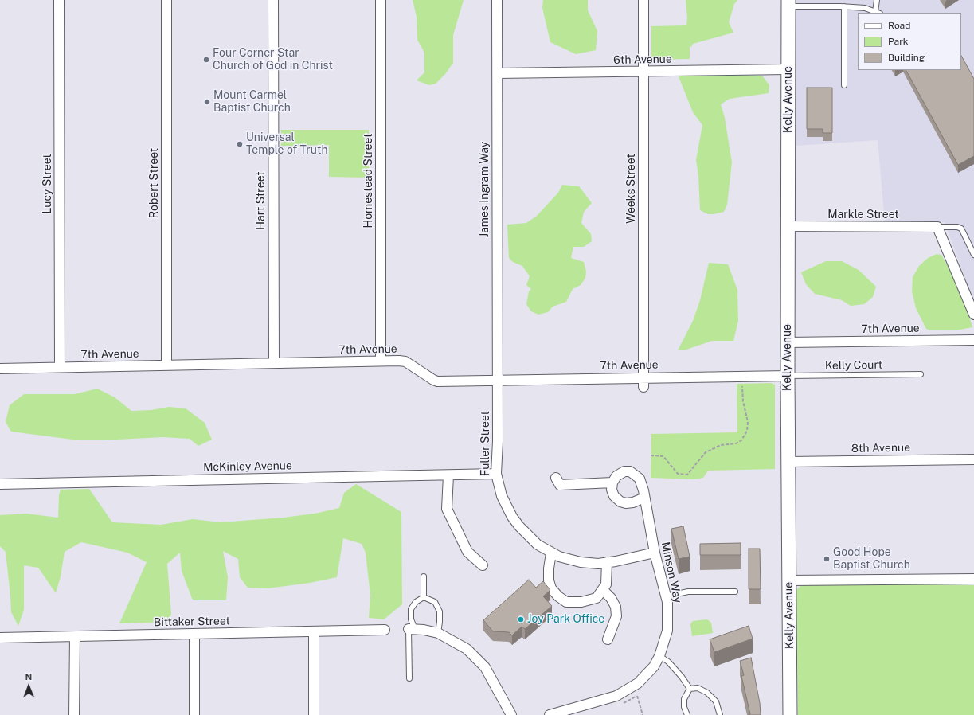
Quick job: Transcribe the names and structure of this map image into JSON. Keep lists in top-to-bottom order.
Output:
{
  "streets": {
    "main road": ["Kelly Avenue"],
    "street": [
      "6th Avenue",
      "Homestead Street",
      "Robert Street",
      "Lucy Street",
      "Weeks Street",
      "James Ingram Way",
      "Hart Street",
      "Markle Street",
      "7th Avenue",
      "Fuller Street",
      "8th Avenue",
      "McKinley Avenue",
      "Minson Way",
      "Bittaker Street"
    ],
    "lane": ["Kelly Court"]
  },
  "crossings": [
    ["6th Avenue", "Kelly Avenue"],
    ["6th Avenue", "Weeks Street"],
    ["6th Avenue", "James Ingram Way"],
    ["Kelly Avenue", "Markle Street"],
    ["Kelly Avenue", "7th Avenue"],
    ["Kelly Avenue", "Kelly Court"],
    ["Kelly Avenue", "8th Avenue"],
    ["Homestead Street", "7th Avenue"],
    ["Robert Street", "7th Avenue"],
    ["Lucy Street", "7th Avenue"],
    ["Weeks Street", "7th Avenue"],
    ["James Ingram Way", "7th Avenue"],
    ["James Ingram Way", "Fuller Street"],
    ["Hart Street", "7th Avenue"],
    ["7th Avenue", "Kelly Court"],
    ["7th Avenue", "Fuller Street"],
    ["Fuller Street", "McKinley Avenue"],
    ["Fuller Street", "Minson Way"]
  ],
  "places": [
    "Four Corner Star Church of God in Christ",
    "Mount Carmel Baptist Church",
    "Universal Temple of Truth",
    "Good Hope Baptist Church",
    "Joy Park Office"
  ],
  "legend": ["Road", "Park", "Building"],
  "north": "top"
}
